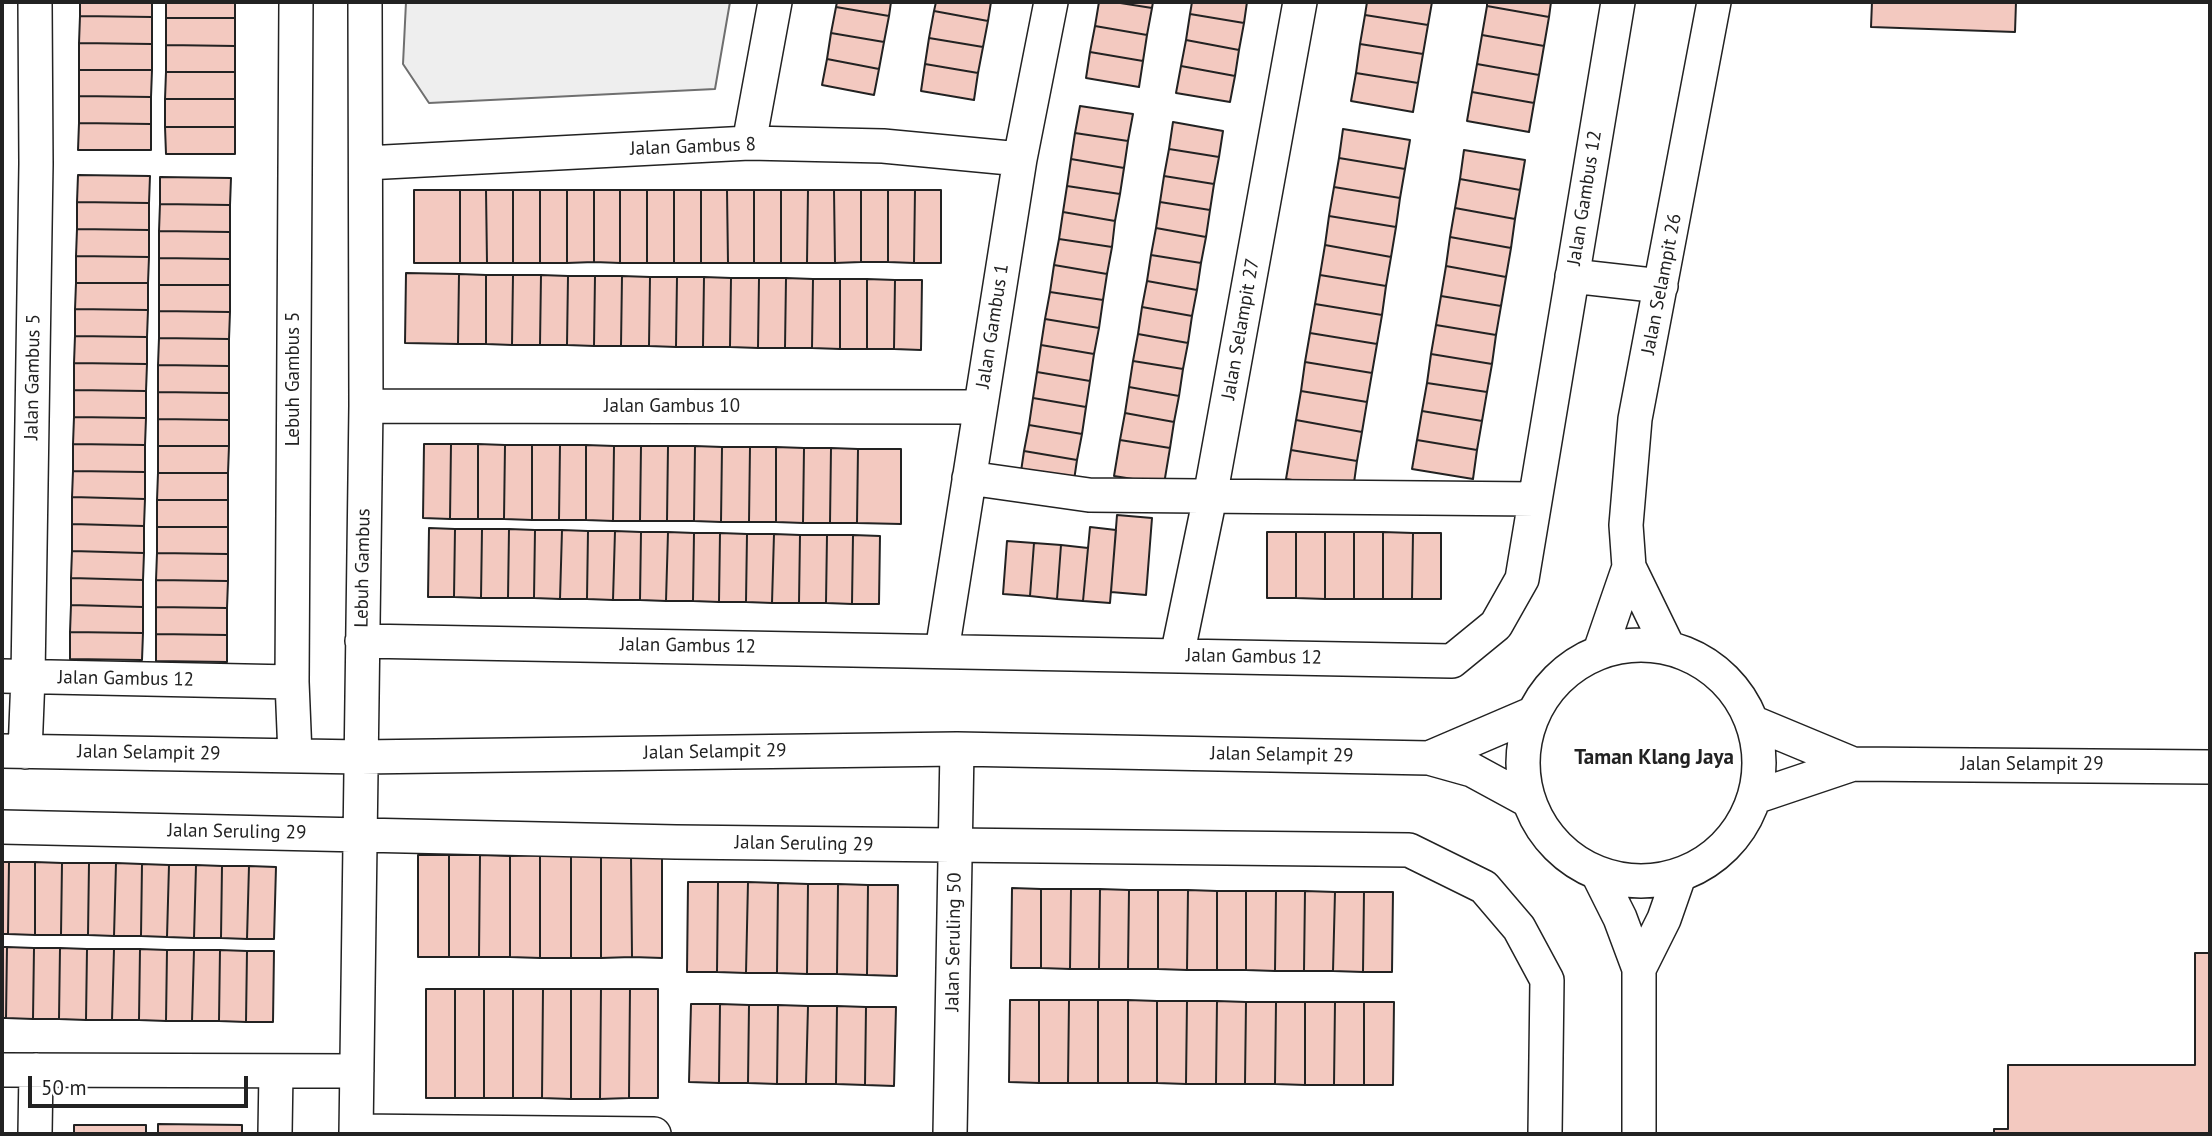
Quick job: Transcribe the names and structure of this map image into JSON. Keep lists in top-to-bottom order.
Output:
{
  "streets": {
    "street": [
      "Jalan Gambus 8",
      "Jalan Gambus 12",
      "Jalan Selampit 26",
      "Jalan Gambus 1",
      "Jalan Selampit 27",
      "Jalan Gambus 5",
      "Lebuh Gambus 5",
      "Jalan Gambus 10",
      "Lebuh Gambus",
      "Jalan Selampit 29",
      "Jalan Seruling 29",
      "Jalan Seruling 50"
    ]
  },
  "crossings": [
    ["Jalan Gambus 8", "Jalan Gambus 1"],
    ["Jalan Gambus 8", "Lebuh Gambus"],
    ["Jalan Gambus 12", "Jalan Gambus 1"],
    ["Jalan Gambus 12", "Jalan Selampit 27"],
    ["Jalan Gambus 12", "Jalan Gambus 5"],
    ["Jalan Gambus 12", "Lebuh Gambus 5"],
    ["Jalan Gambus 12", "Lebuh Gambus"],
    ["Jalan Selampit 26", "Jalan Selampit 29"],
    ["Jalan Gambus 1", "Jalan Gambus 10"],
    ["Jalan Gambus 5", "Jalan Selampit 29"],
    ["Lebuh Gambus 5", "Jalan Selampit 29"],
    ["Jalan Gambus 10", "Lebuh Gambus"],
    ["Lebuh Gambus", "Jalan Selampit 29"],
    ["Lebuh Gambus", "Jalan Seruling 29"],
    ["Jalan Selampit 29", "Jalan Seruling 50"],
    ["Jalan Seruling 29", "Jalan Seruling 50"]
  ],
  "districts": ["Taman Klang Jaya"],
  "scale_bar": "50 m"
}
